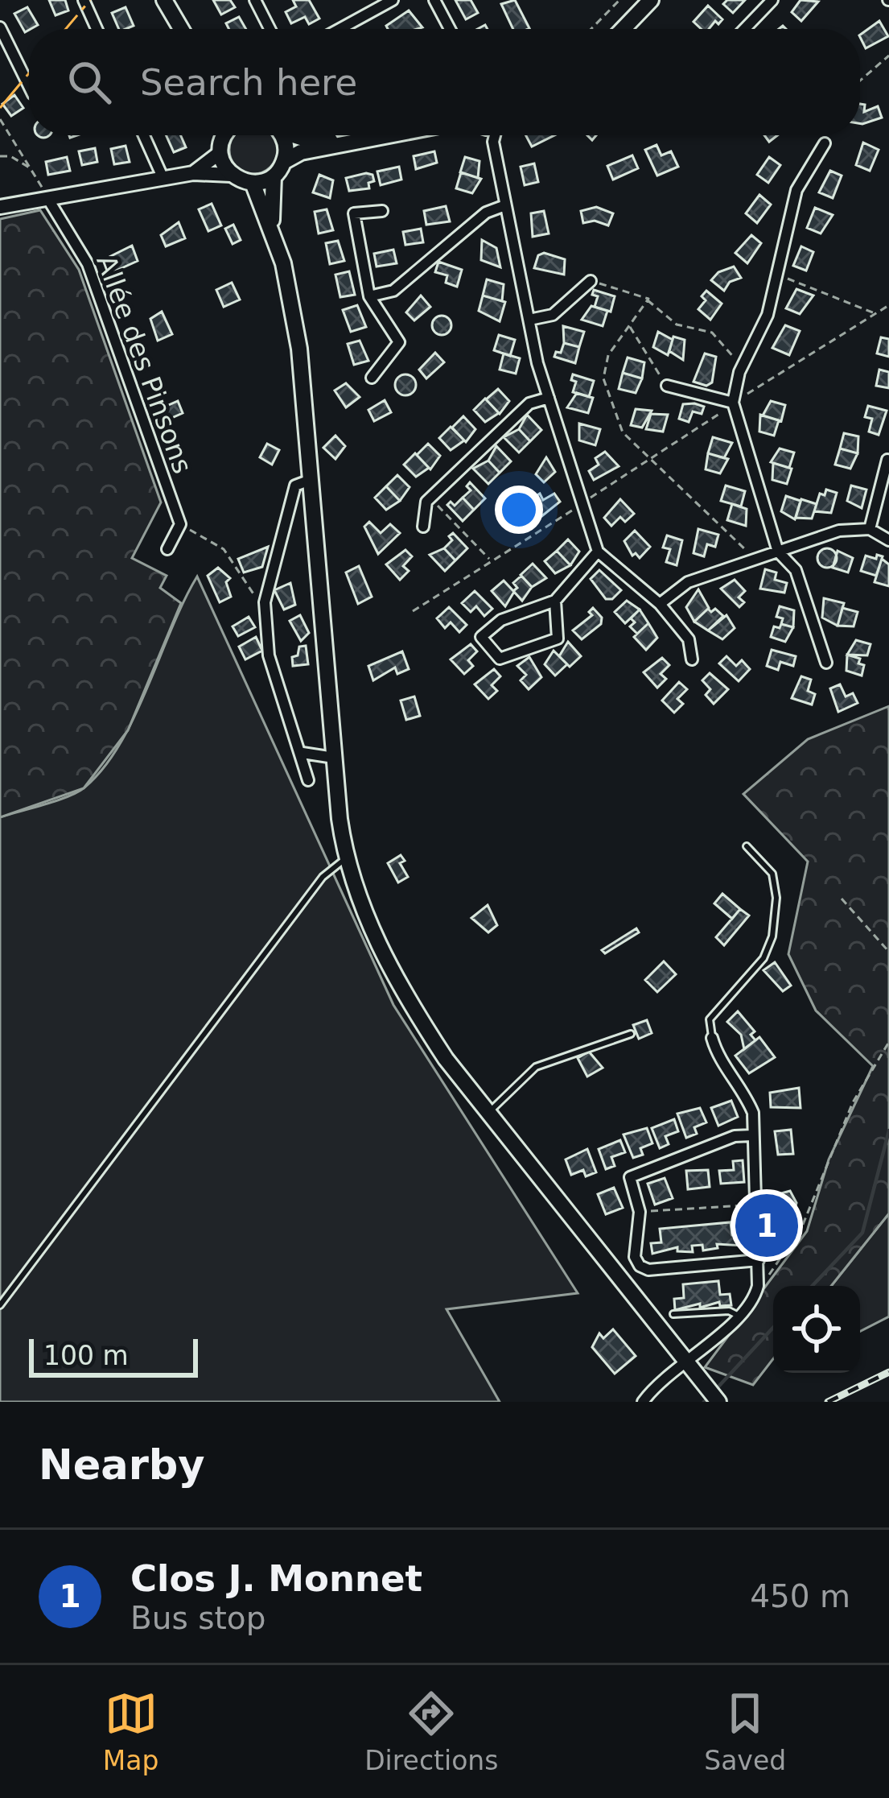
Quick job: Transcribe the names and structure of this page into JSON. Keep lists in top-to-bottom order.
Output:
{
  "streets": {
    "street": ["Allée des Pinsons"]
  },
  "scale_bar": "100 m",
  "page": {
    "search": "Search here",
    "pins": "1",
    "scale": "100 m",
    "heading": "Nearby",
    "list": [
      {
        "mark": "1",
        "name": "Clos J. Monnet",
        "note": "Bus stop",
        "value": "450 m"
      }
    ],
    "nav": ["Map", "Directions", "Saved"]
  }
}
